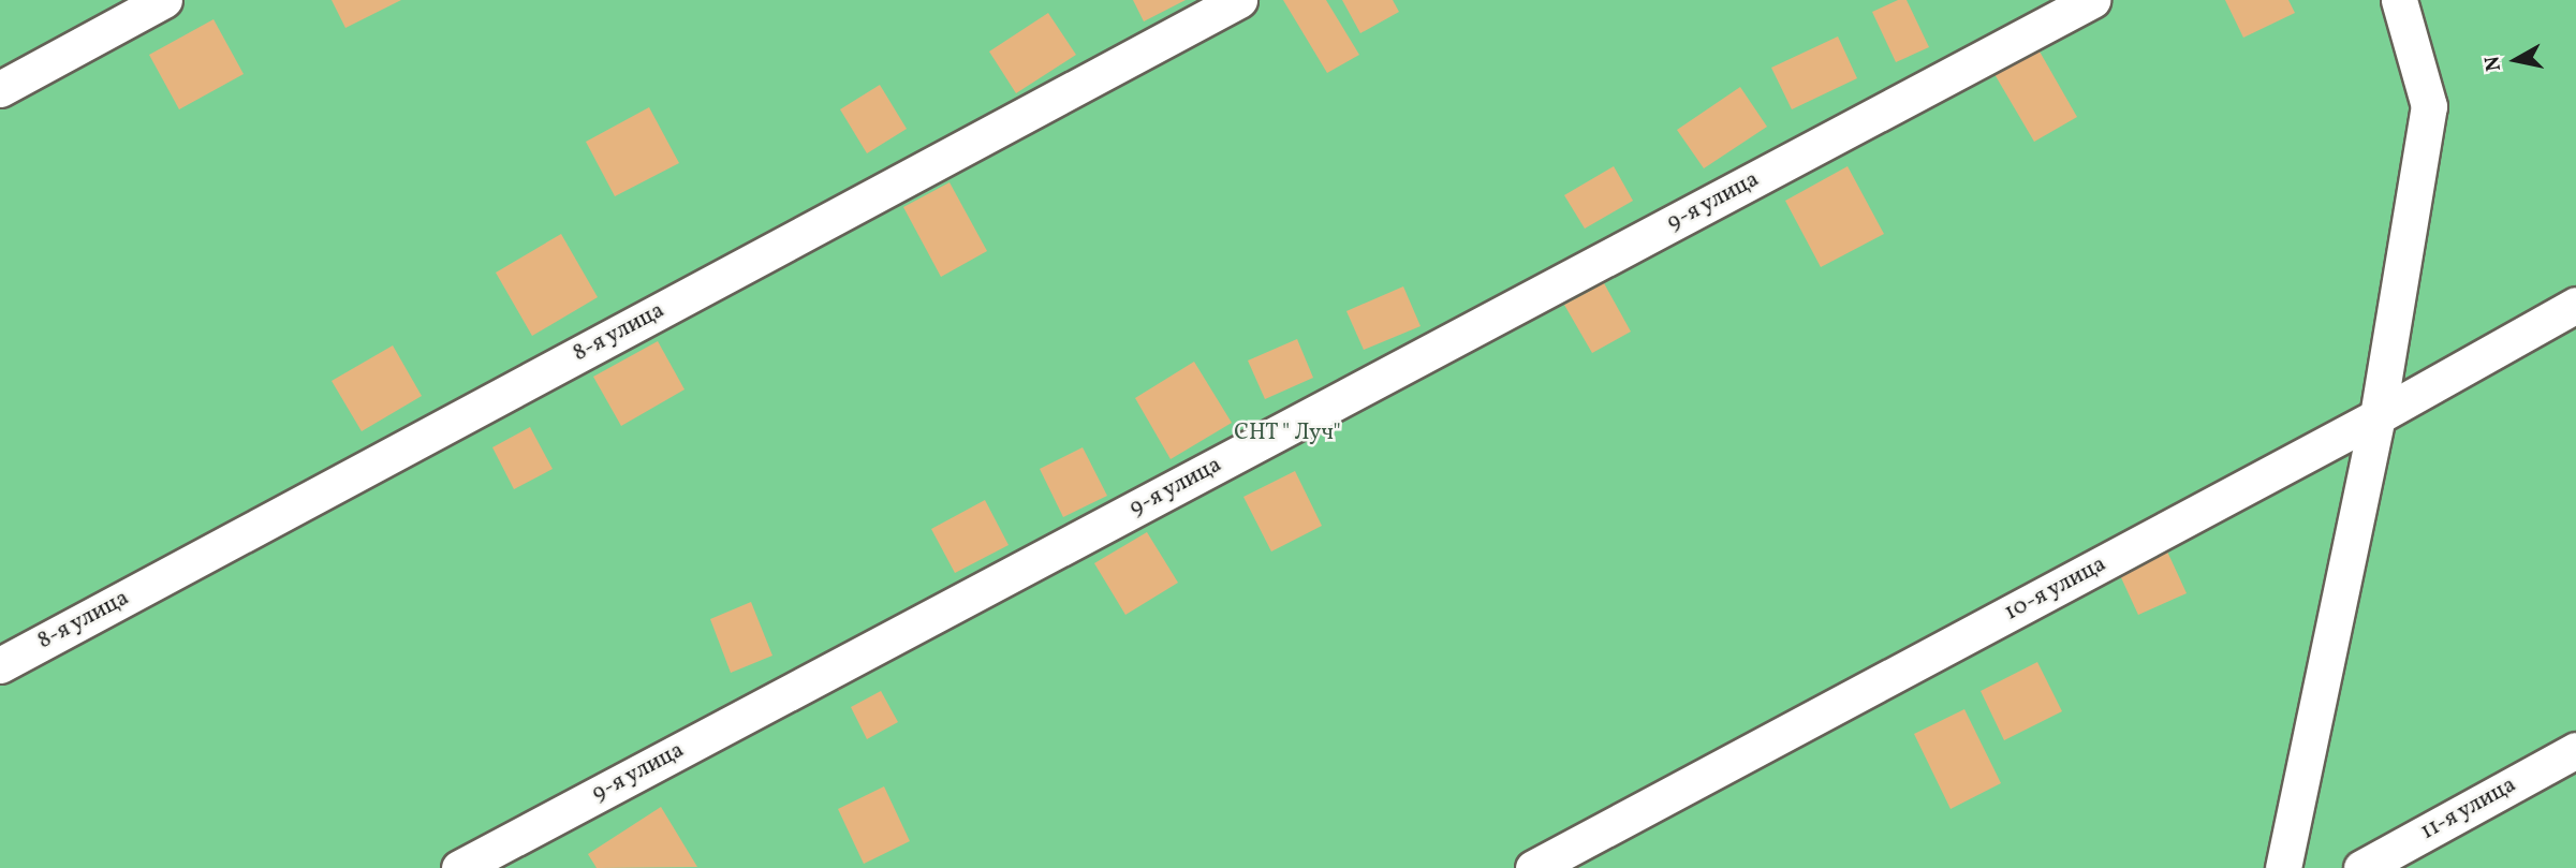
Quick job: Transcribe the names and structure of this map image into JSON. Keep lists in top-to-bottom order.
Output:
{
  "streets": {
    "street": [
      "9-я улица",
      "8-я улица",
      "10-я улица",
      "11-я улица"
    ]
  },
  "parks": ["СНТ \" Луч\""],
  "north": "left"
}
